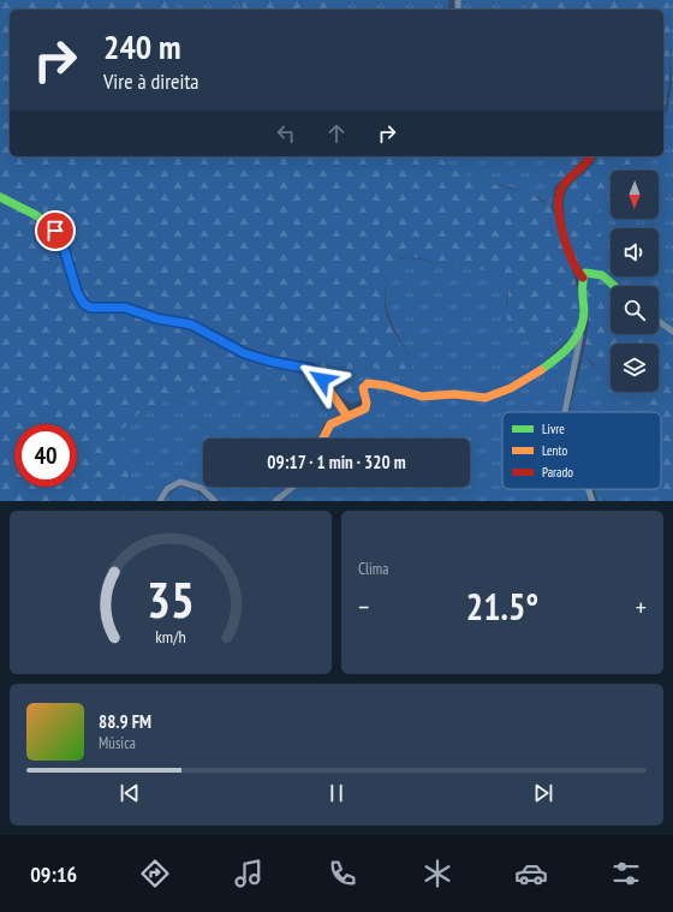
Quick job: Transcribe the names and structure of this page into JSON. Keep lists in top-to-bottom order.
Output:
{
  "legend": ["Livre", "Lento", "Parado"],
  "north": "bottom",
  "page": {
    "turn": ["240 m", "Vire à direita"],
    "limit": "40",
    "trip": "09:17 · 1 min · 320 m",
    "tile": "Clima",
    "heat": ["−", "21.5°", "+"],
    "song": ["88.9 FM", "Música"],
    "tabs": "09:16",
    "gauge": ["35", "km/h"]
  }
}
